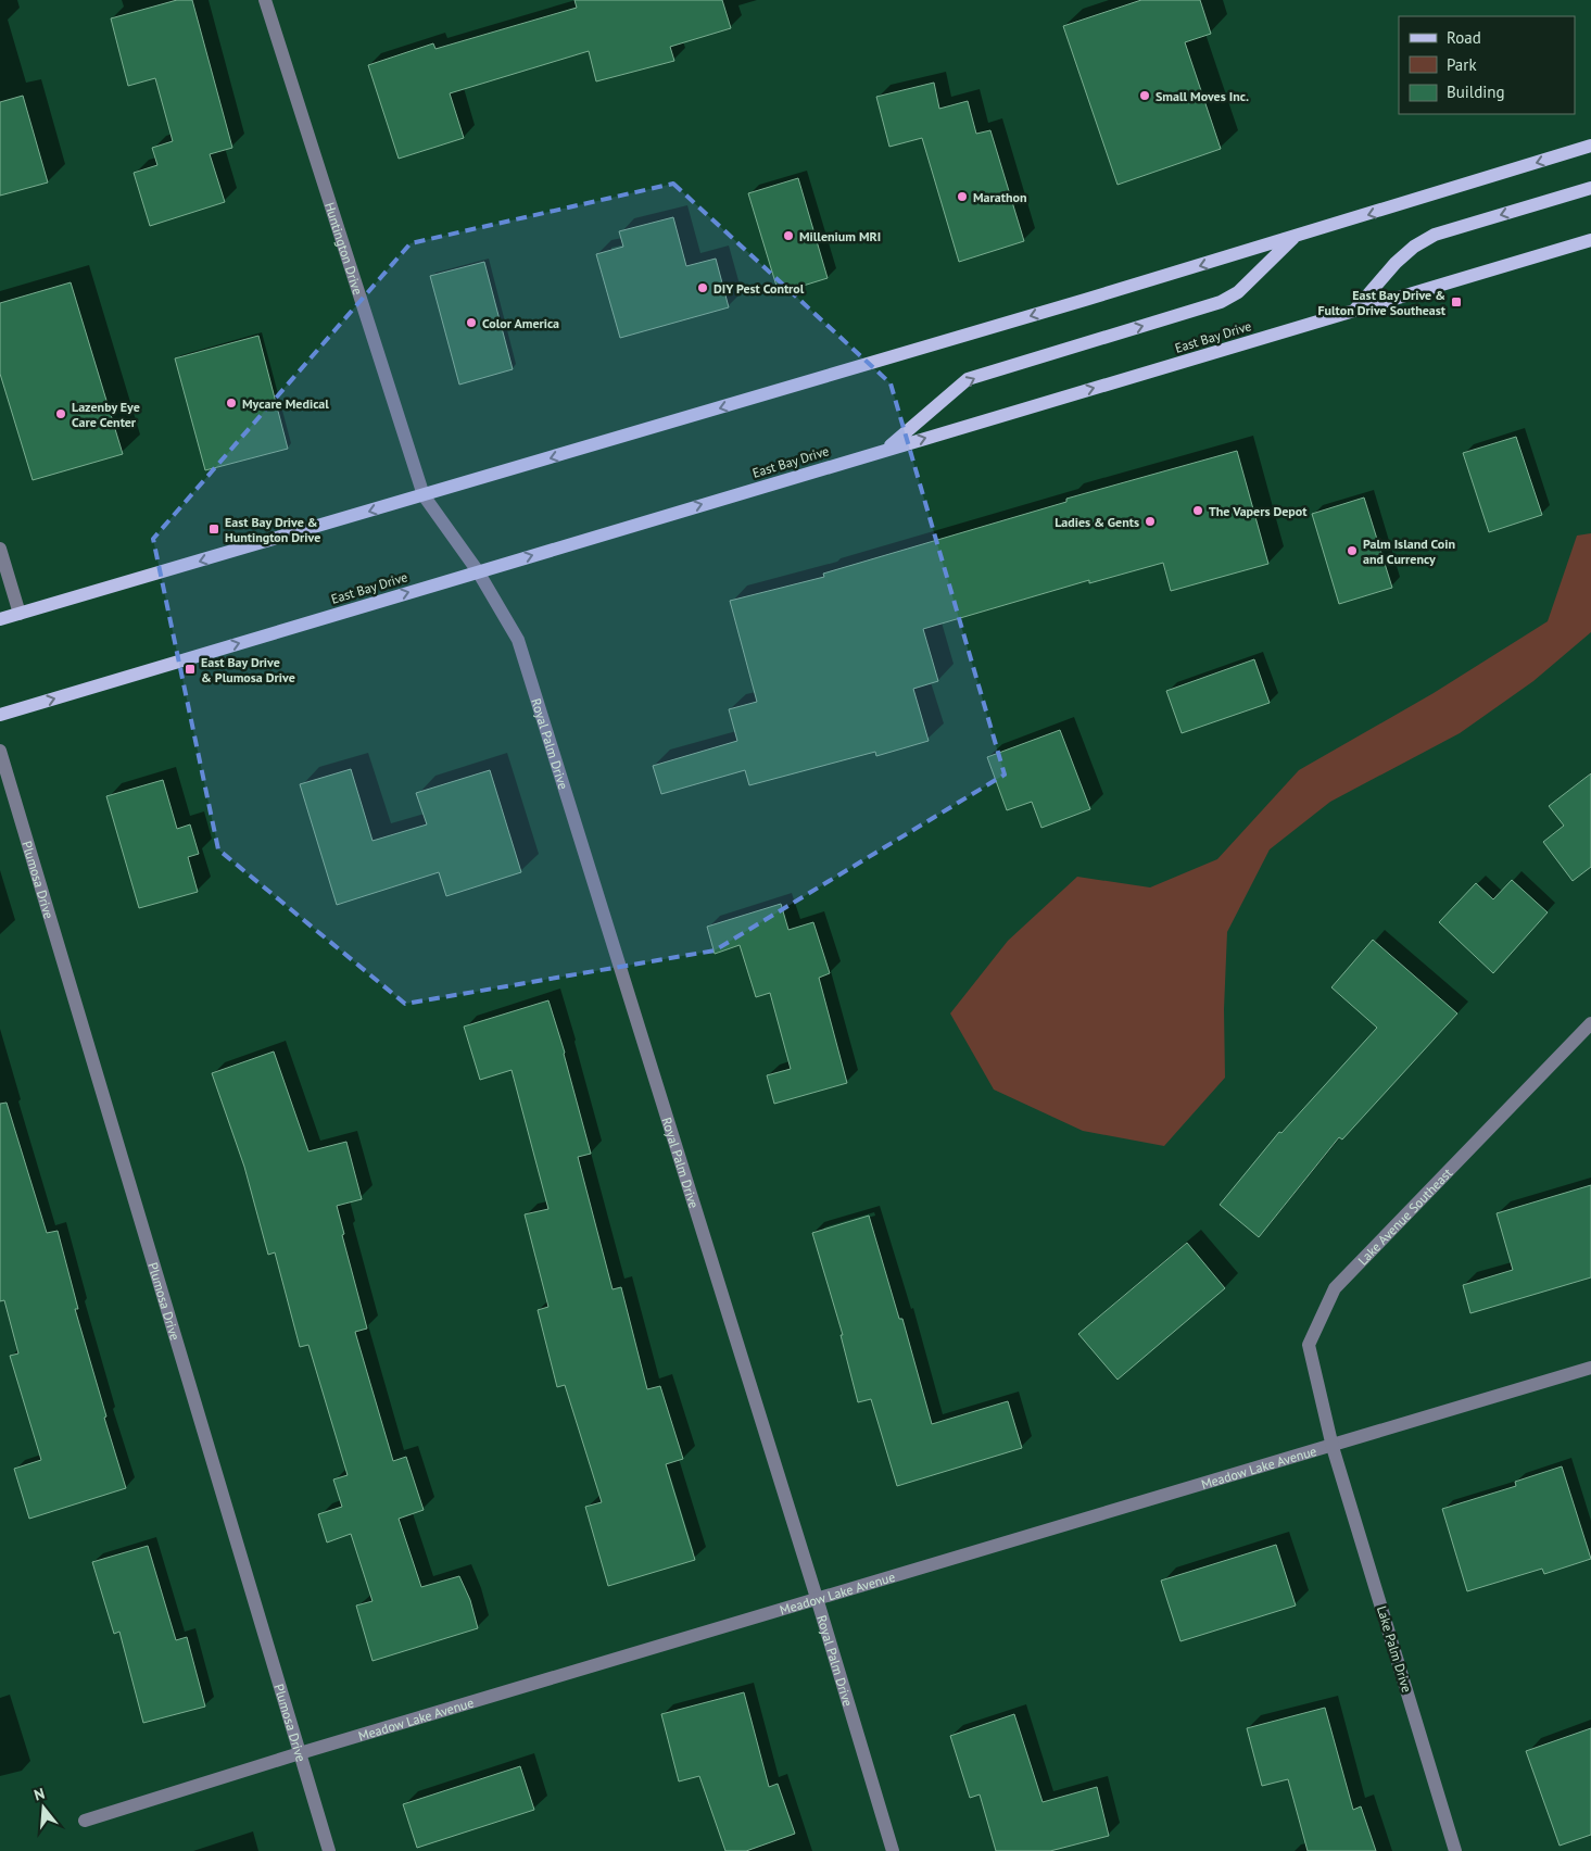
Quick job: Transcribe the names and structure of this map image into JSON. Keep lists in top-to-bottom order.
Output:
{
  "streets": {
    "main road": ["East Bay Drive"],
    "street": [
      "Huntington Drive",
      "Royal Palm Drive",
      "Plumosa Drive",
      "Lake Avenue Southeast",
      "Meadow Lake Avenue",
      "Lake Palm Drive"
    ]
  },
  "crossings": [
    ["Huntington Drive", "Royal Palm Drive"],
    ["East Bay Drive", "Royal Palm Drive"],
    ["Royal Palm Drive", "Meadow Lake Avenue"],
    ["Plumosa Drive", "Meadow Lake Avenue"],
    ["Lake Avenue Southeast", "Meadow Lake Avenue"],
    ["Lake Avenue Southeast", "Lake Palm Drive"],
    ["Meadow Lake Avenue", "Lake Palm Drive"]
  ],
  "places": {
    "other": [
      "Small Moves Inc.",
      "Marathon",
      "Millenium MRI",
      "DIY Pest Control",
      "Color America",
      "Mycare Medical",
      "Lazenby Eye Care Center",
      "The Vapers Depot",
      "Ladies & Gents",
      "Palm Island Coin and Currency"
    ],
    "transit": ["East Bay Drive & Fulton Drive Southeast", "East Bay Drive & Huntington Drive", "East Bay Drive & Plumosa Drive"]
  },
  "legend": ["Road", "Park", "Building"],
  "north": "top"
}
